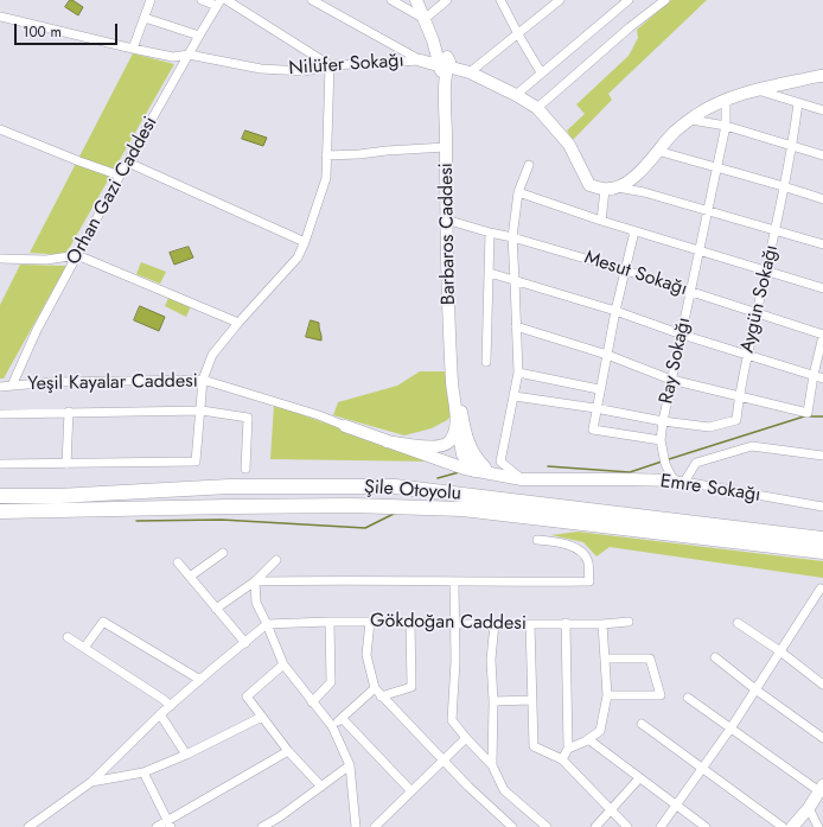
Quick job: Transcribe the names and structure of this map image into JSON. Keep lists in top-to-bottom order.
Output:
{
  "streets": {
    "highway": ["Şile Otoyolu"],
    "street": [
      "Nilüfer Sokağı",
      "Orhan Gazi Caddesi",
      "Barbaros Caddesi",
      "Mesut Sokağı",
      "Aygün Sokağı",
      "Ray Sokağı",
      "Yeşil Kayalar Caddesi",
      "Emre Sokağı",
      "Gökdoğan Caddesi"
    ]
  },
  "crossings": [
    ["Nilüfer Sokağı", "Orhan Gazi Caddesi"],
    ["Nilüfer Sokağı", "Barbaros Caddesi"],
    ["Orhan Gazi Caddesi", "Yeşil Kayalar Caddesi"],
    ["Barbaros Caddesi", "Mesut Sokağı"],
    ["Mesut Sokağı", "Aygün Sokağı"],
    ["Mesut Sokağı", "Ray Sokağı"],
    ["Aygün Sokağı", "Ray Sokağı"],
    ["Ray Sokağı", "Emre Sokağı"]
  ],
  "scale_bar": "100 m"
}
